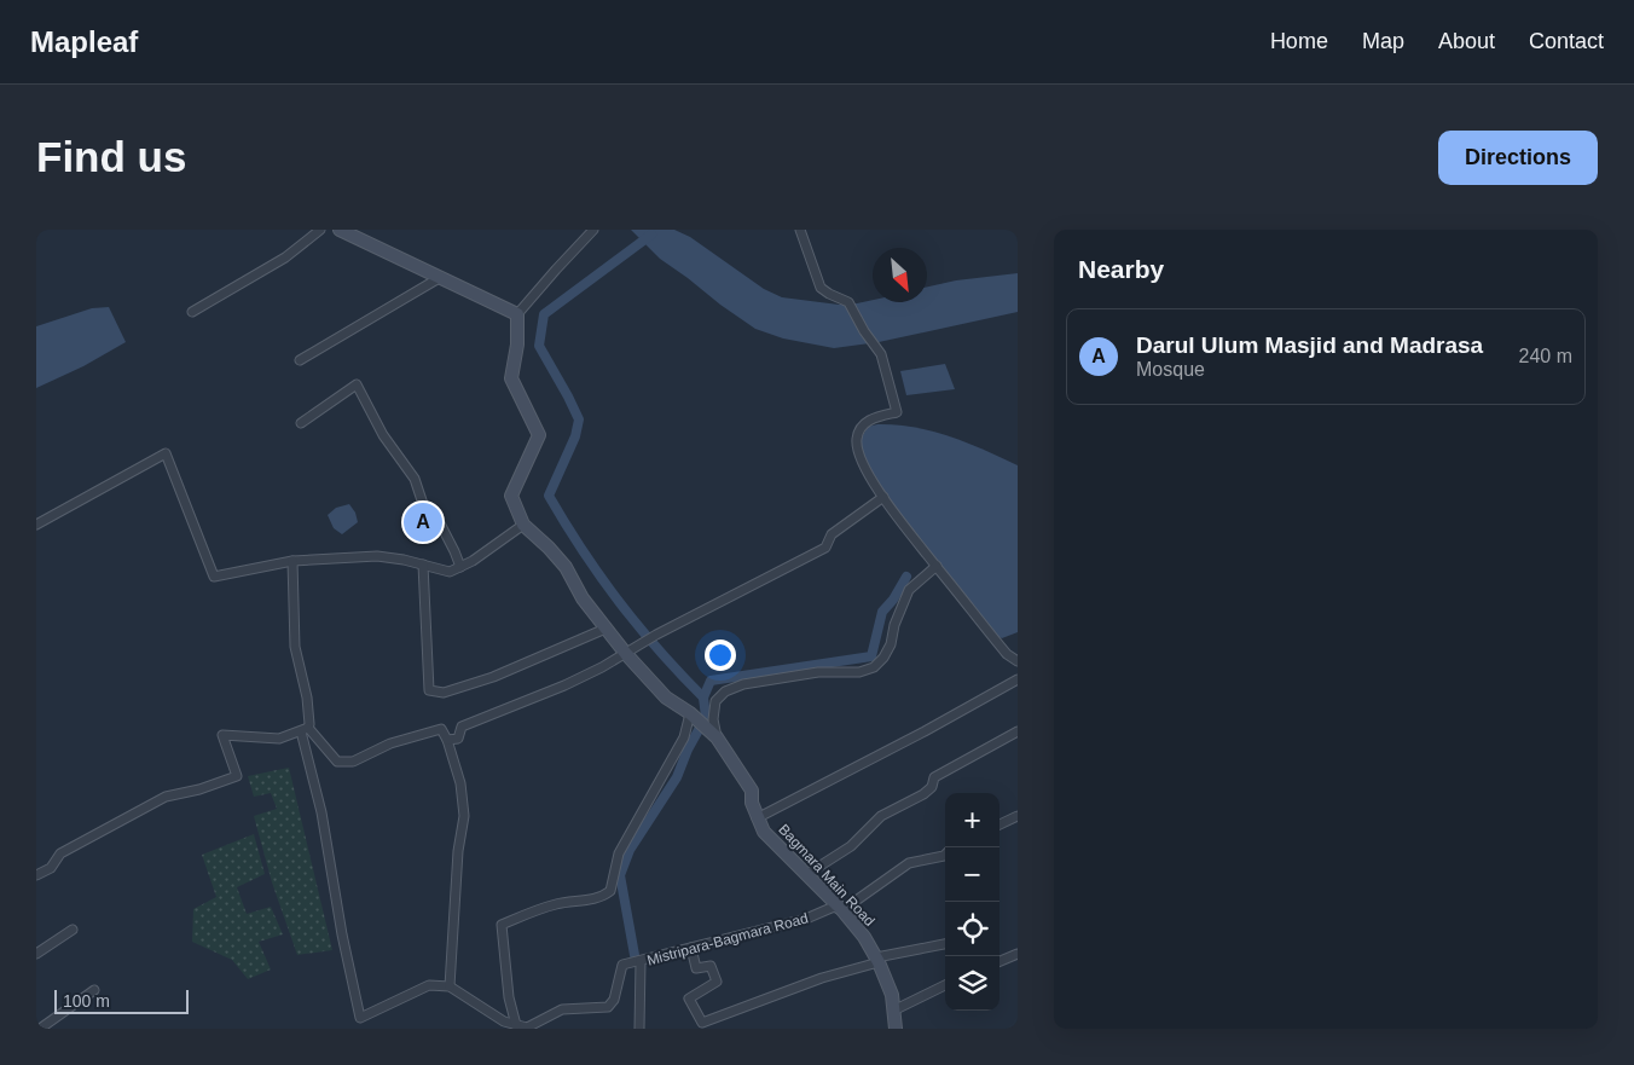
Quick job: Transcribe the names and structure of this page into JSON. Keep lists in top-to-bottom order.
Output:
{
  "streets": {
    "street": ["Bagmara Main Road", "Mistripara-Bagmara Road"]
  },
  "crossings": [
    ["Bagmara Main Road", "Mistripara-Bagmara Road"]
  ],
  "scale_bar": "100 m",
  "north": "bottom right",
  "page": {
    "header": "Mapleaf",
    "nav": [
      "Home",
      "Map",
      "About",
      "Contact"
    ],
    "buttons": "Directions",
    "title": "Find us",
    "heading": "Nearby",
    "list": [
      {
        "mark": "A",
        "name": "Darul Ulum Masjid and Madrasa",
        "note": "Mosque",
        "value": "240 m"
      }
    ],
    "pins": "A",
    "map_buttons": ["+", "−"],
    "scale": "100 m"
  }
}
